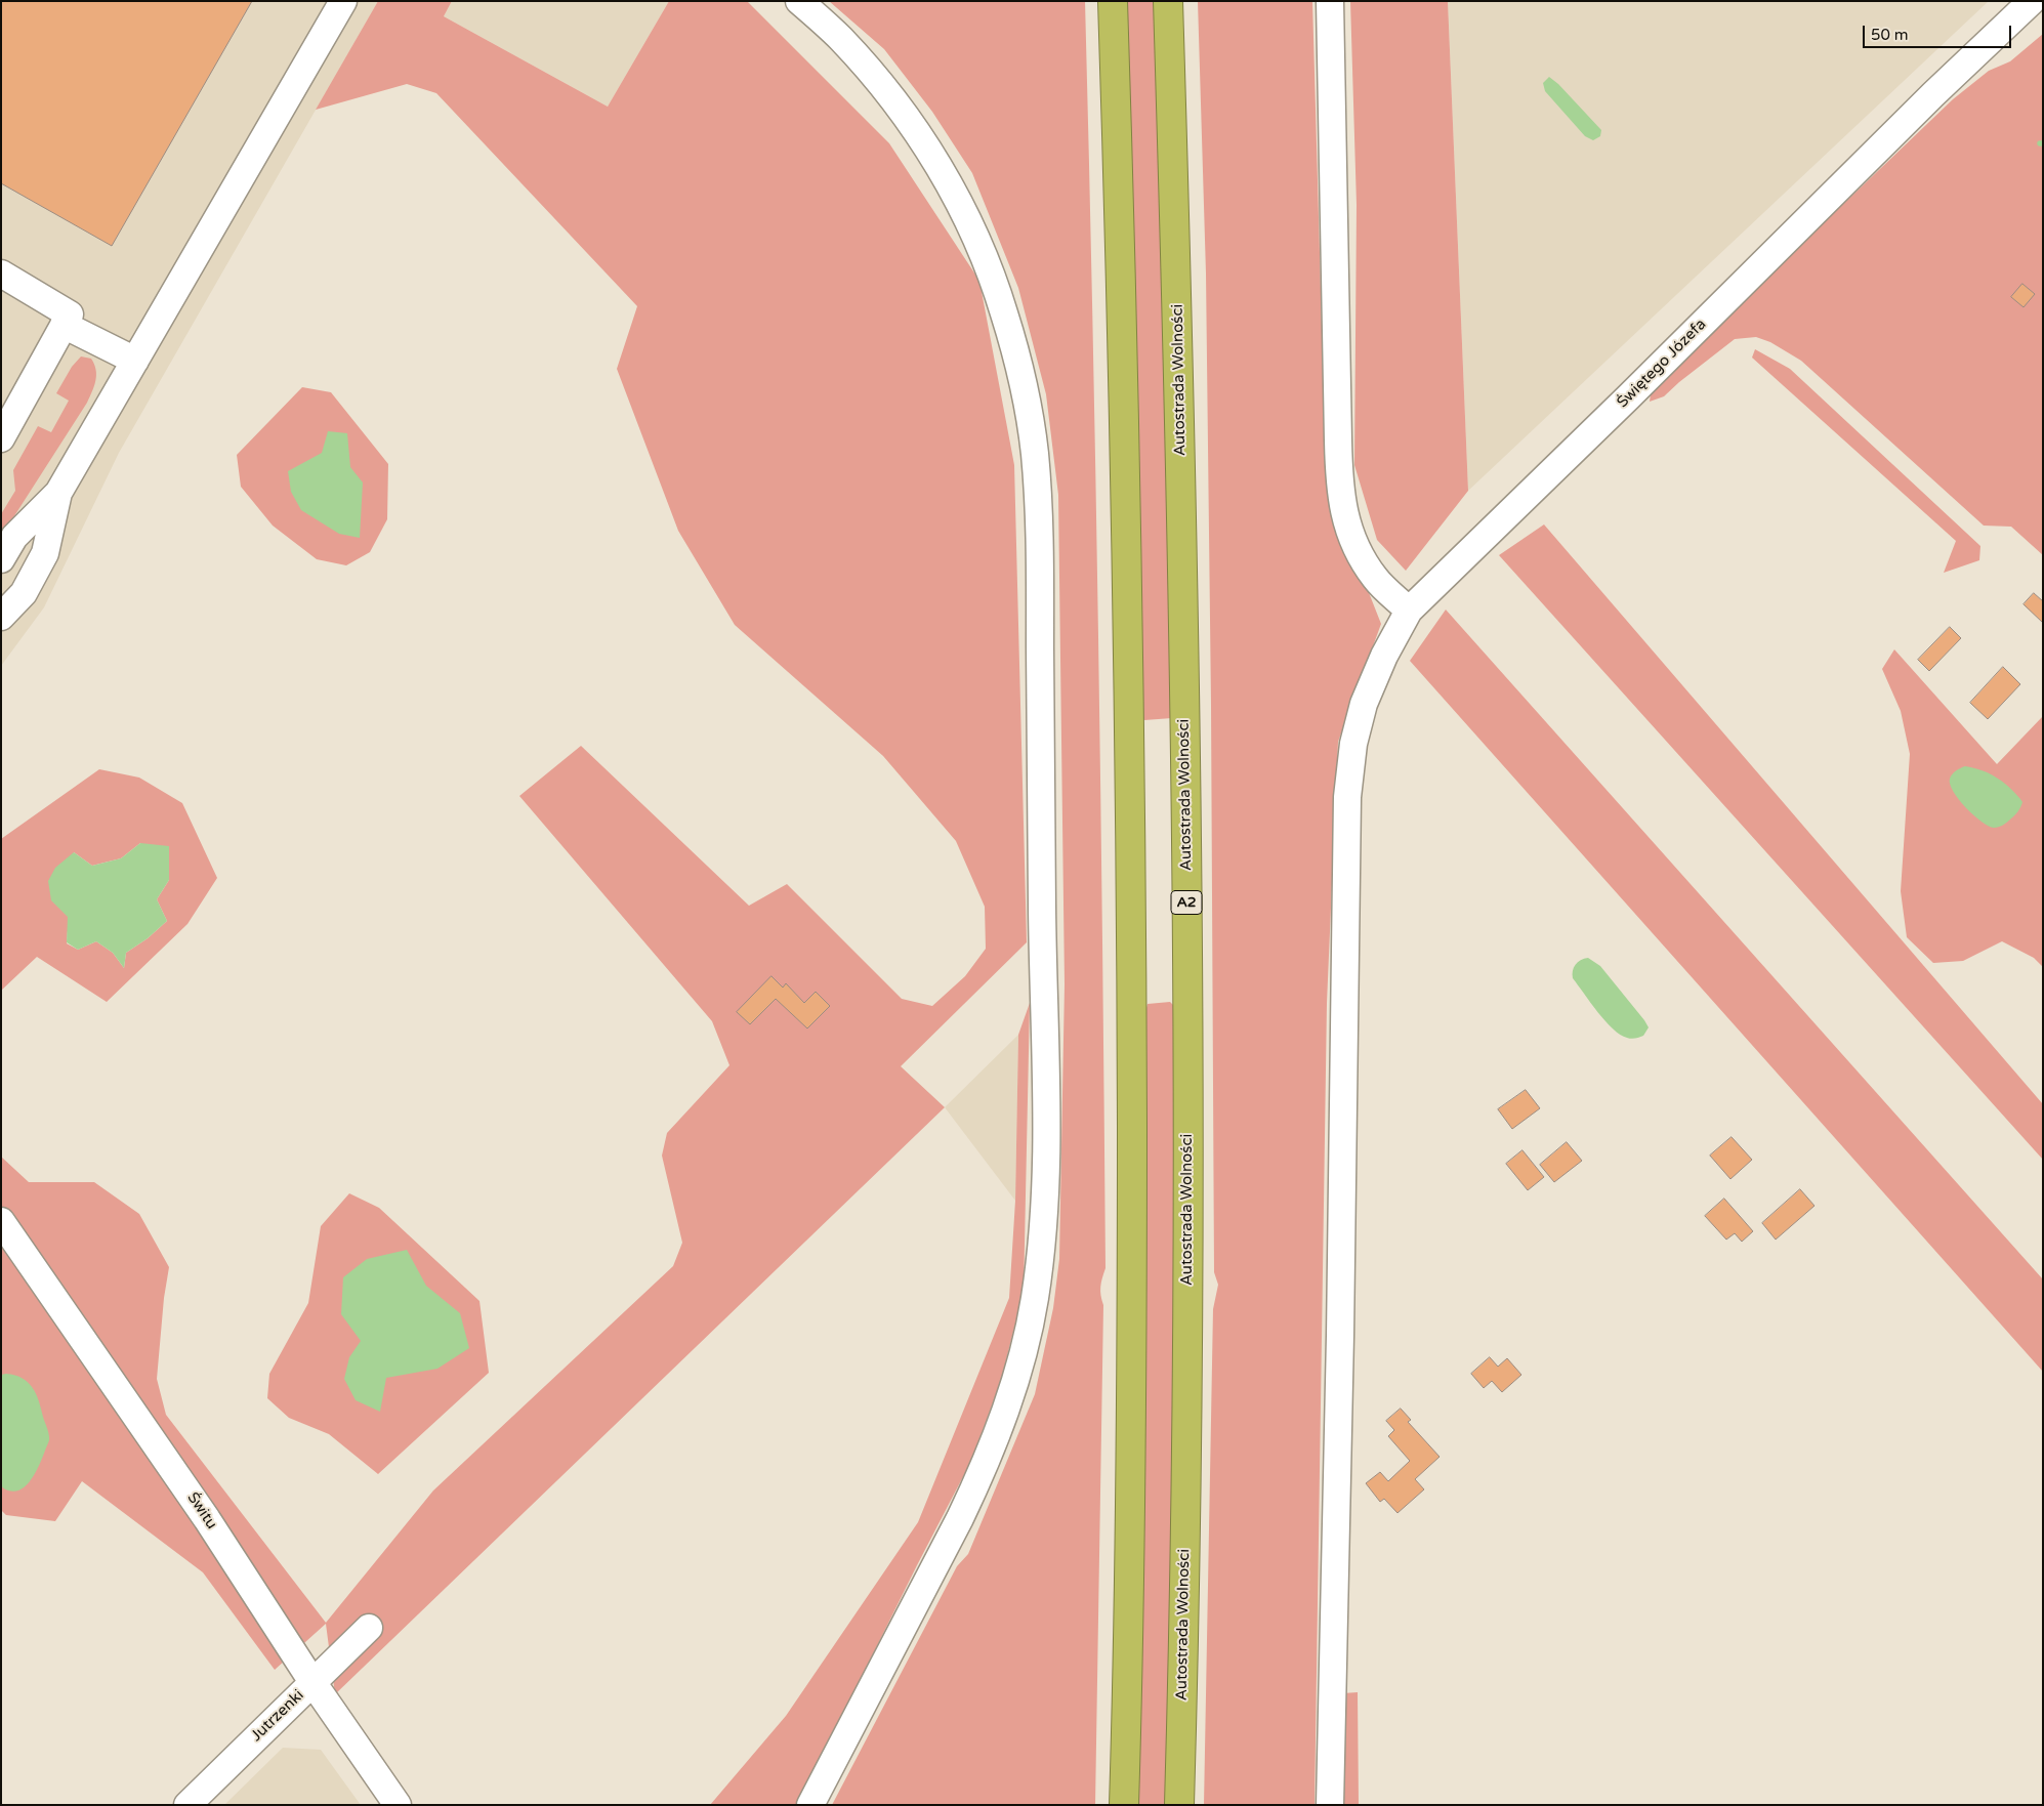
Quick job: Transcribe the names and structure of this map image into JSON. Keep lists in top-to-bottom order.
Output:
{
  "streets": {
    "highway": ["Autostrada Wolności", "A2"],
    "street": ["Świętego Józefa", "Świtu", "Jutrzenki"]
  },
  "crossings": [
    ["Świtu", "Jutrzenki"]
  ],
  "scale_bar": "50 m"
}
